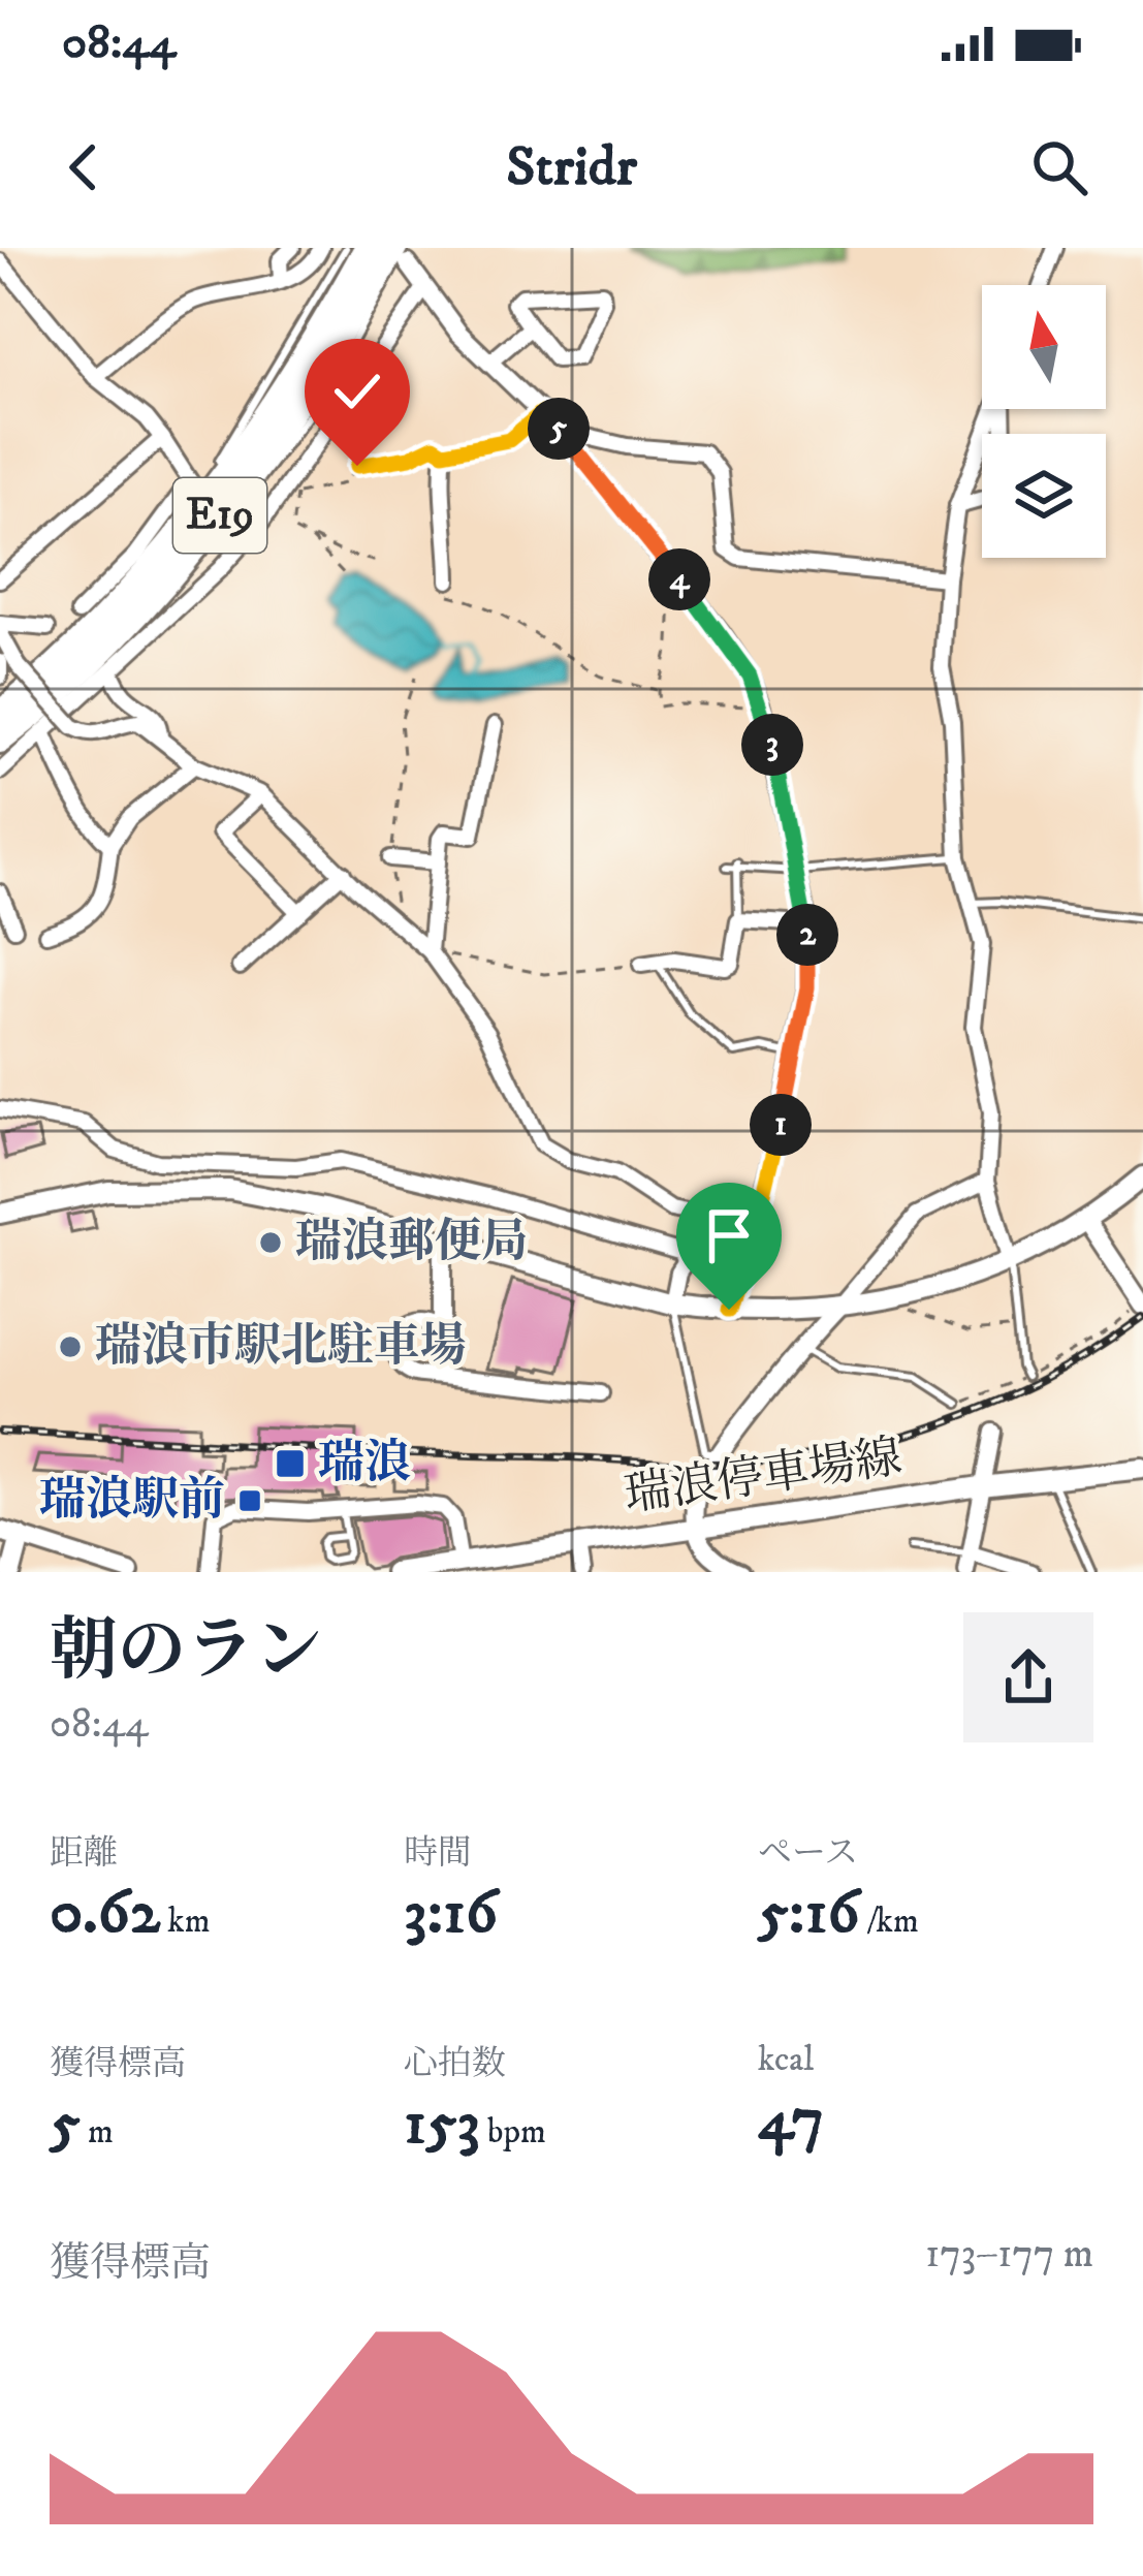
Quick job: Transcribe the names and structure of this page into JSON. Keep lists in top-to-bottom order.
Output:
{
  "streets": {
    "highway": ["E19"],
    "main road": ["瑞浪停車場線"]
  },
  "places": {
    "other": ["瑞浪郵便局", "瑞浪市駅北駐車場"],
    "transit": ["瑞浪", "瑞浪駅前"]
  },
  "north": "top",
  "page": {
    "status": "08:44",
    "header": "Stridr",
    "pins": [
      "5",
      "4",
      "3",
      "2",
      "1"
    ],
    "heading": ["朝のラン", "08:44"],
    "stats": [
      ["距離", "0.62 km"],
      ["時間", "3:16"],
      ["ペース", "5:16 /km"],
      ["獲得標高", "5 m"],
      ["心拍数", "153 bpm"],
      ["kcal", "47"]
    ],
    "chart": ["獲得標高", "173–177 m"]
  }
}
